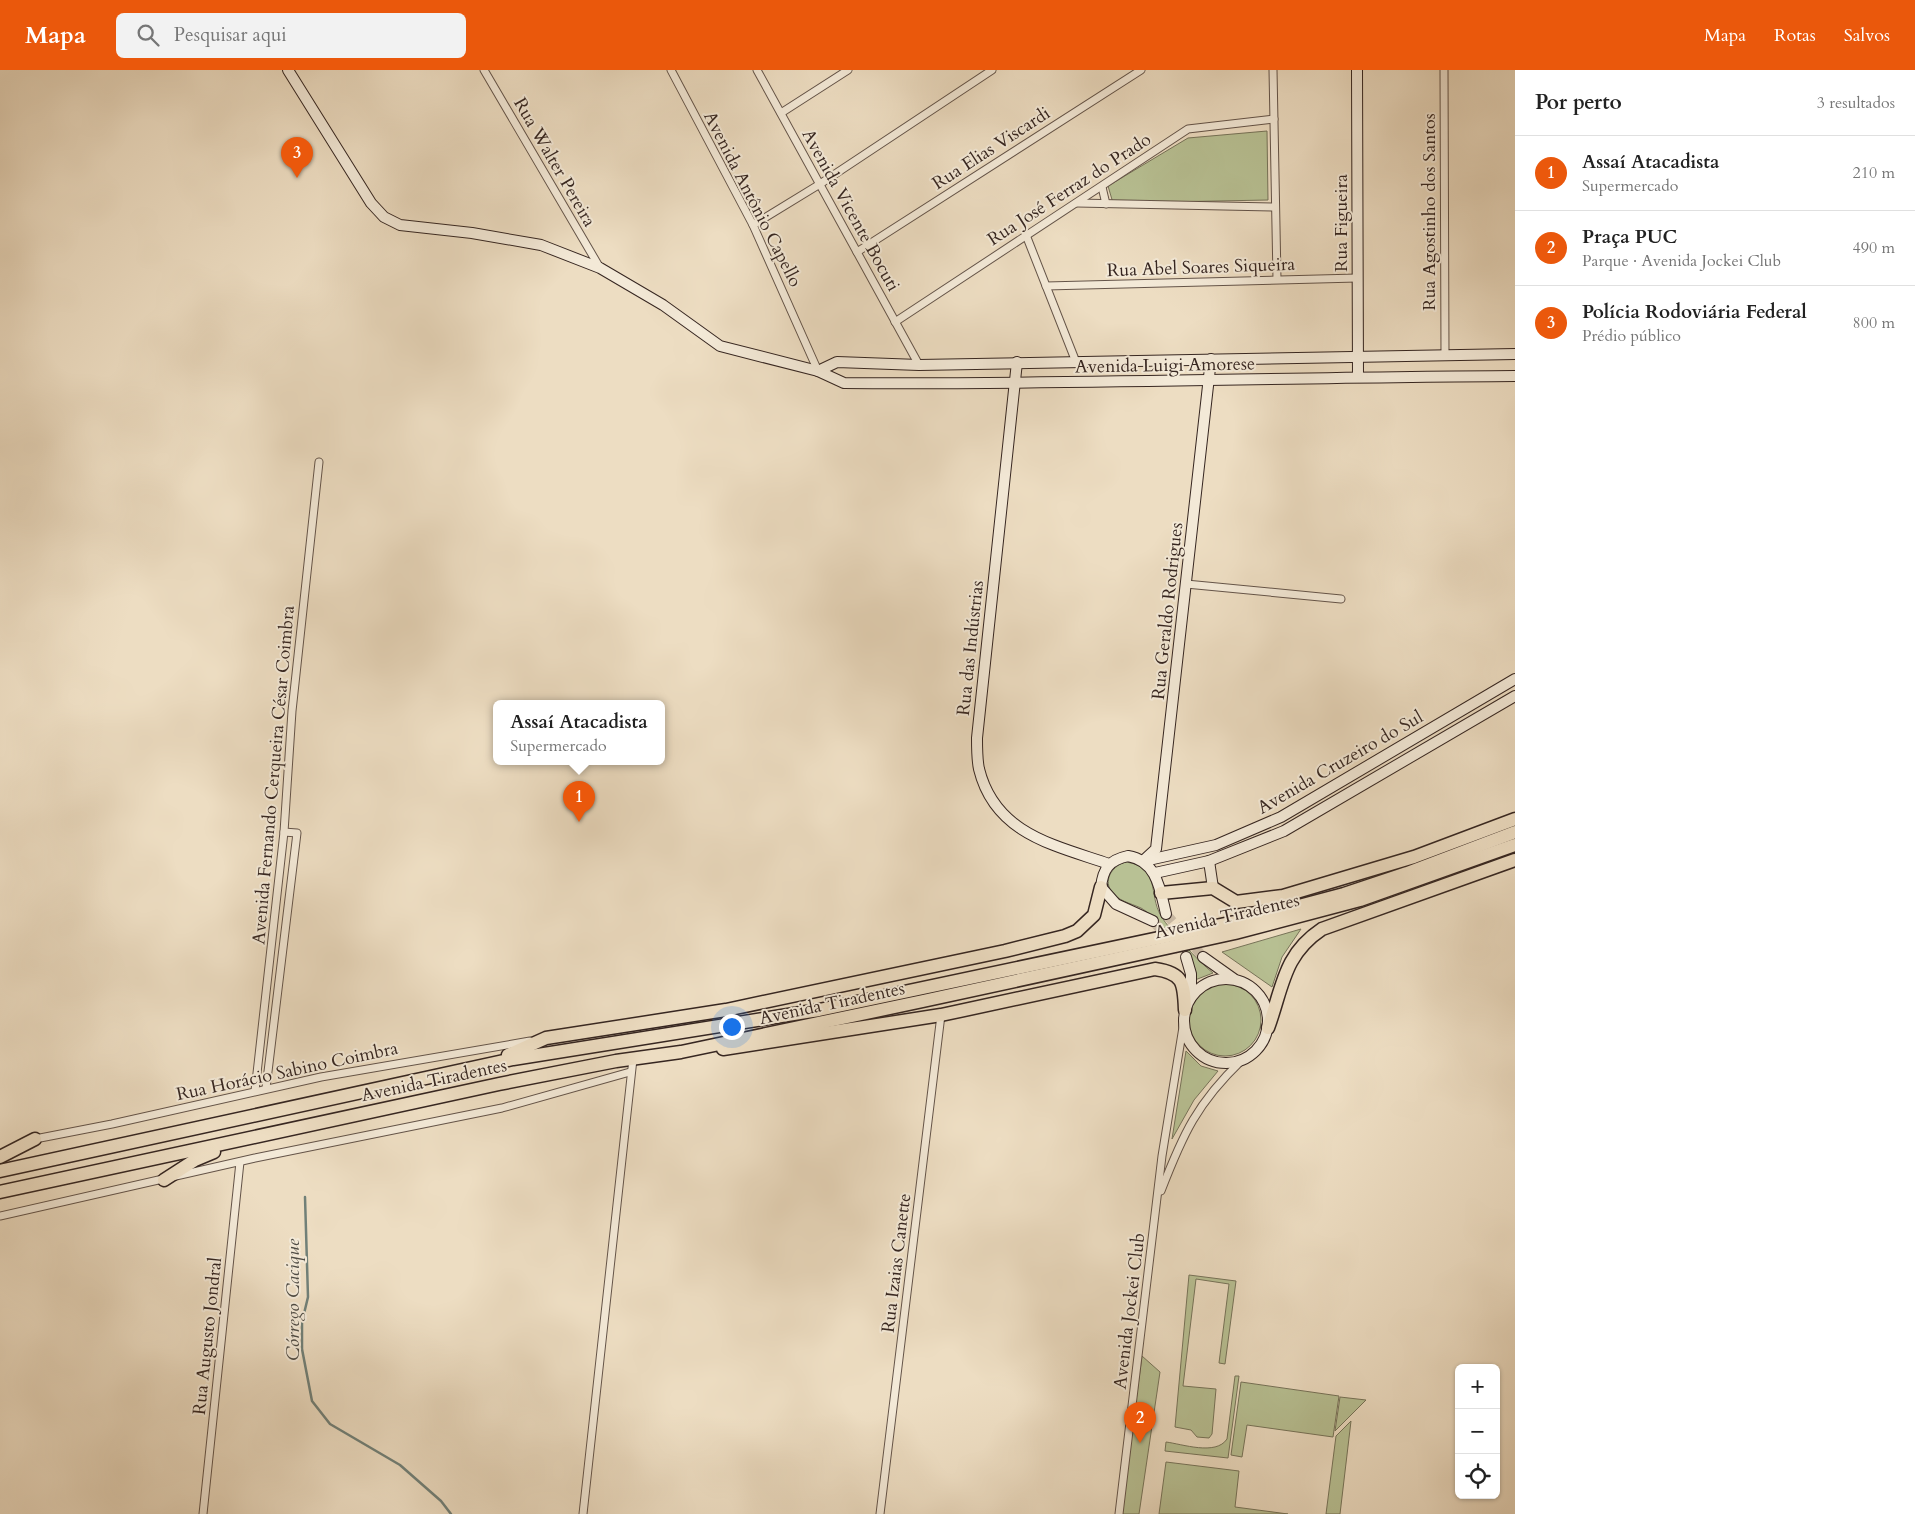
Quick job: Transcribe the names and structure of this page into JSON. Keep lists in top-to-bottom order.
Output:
{
  "streets": {
    "highway": ["Avenida Tiradentes"],
    "street": [
      "Rua Elias Viscardi",
      "Rua Walter Pereira",
      "Rua José Ferraz do Prado",
      "Avenida Antônio Capello",
      "Avenida Vicente Bocuti",
      "Rua Agostinho dos Santos",
      "Rua Figueira",
      "Rua Abel Soares Siqueira",
      "Avenida Luigi Amorese",
      "Rua Geraldo Rodrigues",
      "Rua das Indústrias",
      "Avenida Cruzeiro do Sul",
      "Avenida Fernando Cerqueira César Coimbra",
      "Rua Horácio Sabino Coimbra",
      "Rua Izaias Canette",
      "Avenida Jockei Club",
      "Rua Augusto Jondral"
    ]
  },
  "crossings": [
    ["Rua Elias Viscardi", "Avenida Vicente Bocuti"],
    ["Rua Walter Pereira", "Avenida Luigi Amorese"],
    ["Rua José Ferraz do Prado", "Avenida Vicente Bocuti"],
    ["Avenida Antônio Capello", "Avenida Luigi Amorese"],
    ["Avenida Vicente Bocuti", "Avenida Luigi Amorese"],
    ["Rua Agostinho dos Santos", "Avenida Luigi Amorese"],
    ["Rua Figueira", "Rua Abel Soares Siqueira"],
    ["Rua Figueira", "Avenida Luigi Amorese"],
    ["Avenida Luigi Amorese", "Rua Geraldo Rodrigues"],
    ["Avenida Luigi Amorese", "Rua das Indústrias"],
    ["Rua Geraldo Rodrigues", "Avenida Cruzeiro do Sul"],
    ["Rua das Indústrias", "Avenida Cruzeiro do Sul"],
    ["Avenida Fernando Cerqueira César Coimbra", "Rua Horácio Sabino Coimbra"]
  ],
  "water": ["Córrego Cacique"],
  "page": {
    "header": "Mapa",
    "search": "Pesquisar aqui",
    "nav": ["Mapa", "Rotas", "Salvos"],
    "heading": ["Por perto", "3 resultados"],
    "list": [
      {
        "mark": "1",
        "name": "Assaí Atacadista",
        "note": "Supermercado",
        "value": "210 m"
      },
      {
        "mark": "2",
        "name": "Praça PUC",
        "note": "Parque · Avenida Jockei Club",
        "value": "490 m"
      },
      {
        "mark": "3",
        "name": "Polícia Rodoviária Federal",
        "note": "Prédio público",
        "value": "800 m"
      }
    ],
    "pins": ["3", "1", "2"],
    "popup": ["Assaí Atacadista", "Supermercado"],
    "map_buttons": ["+", "−"]
  }
}
